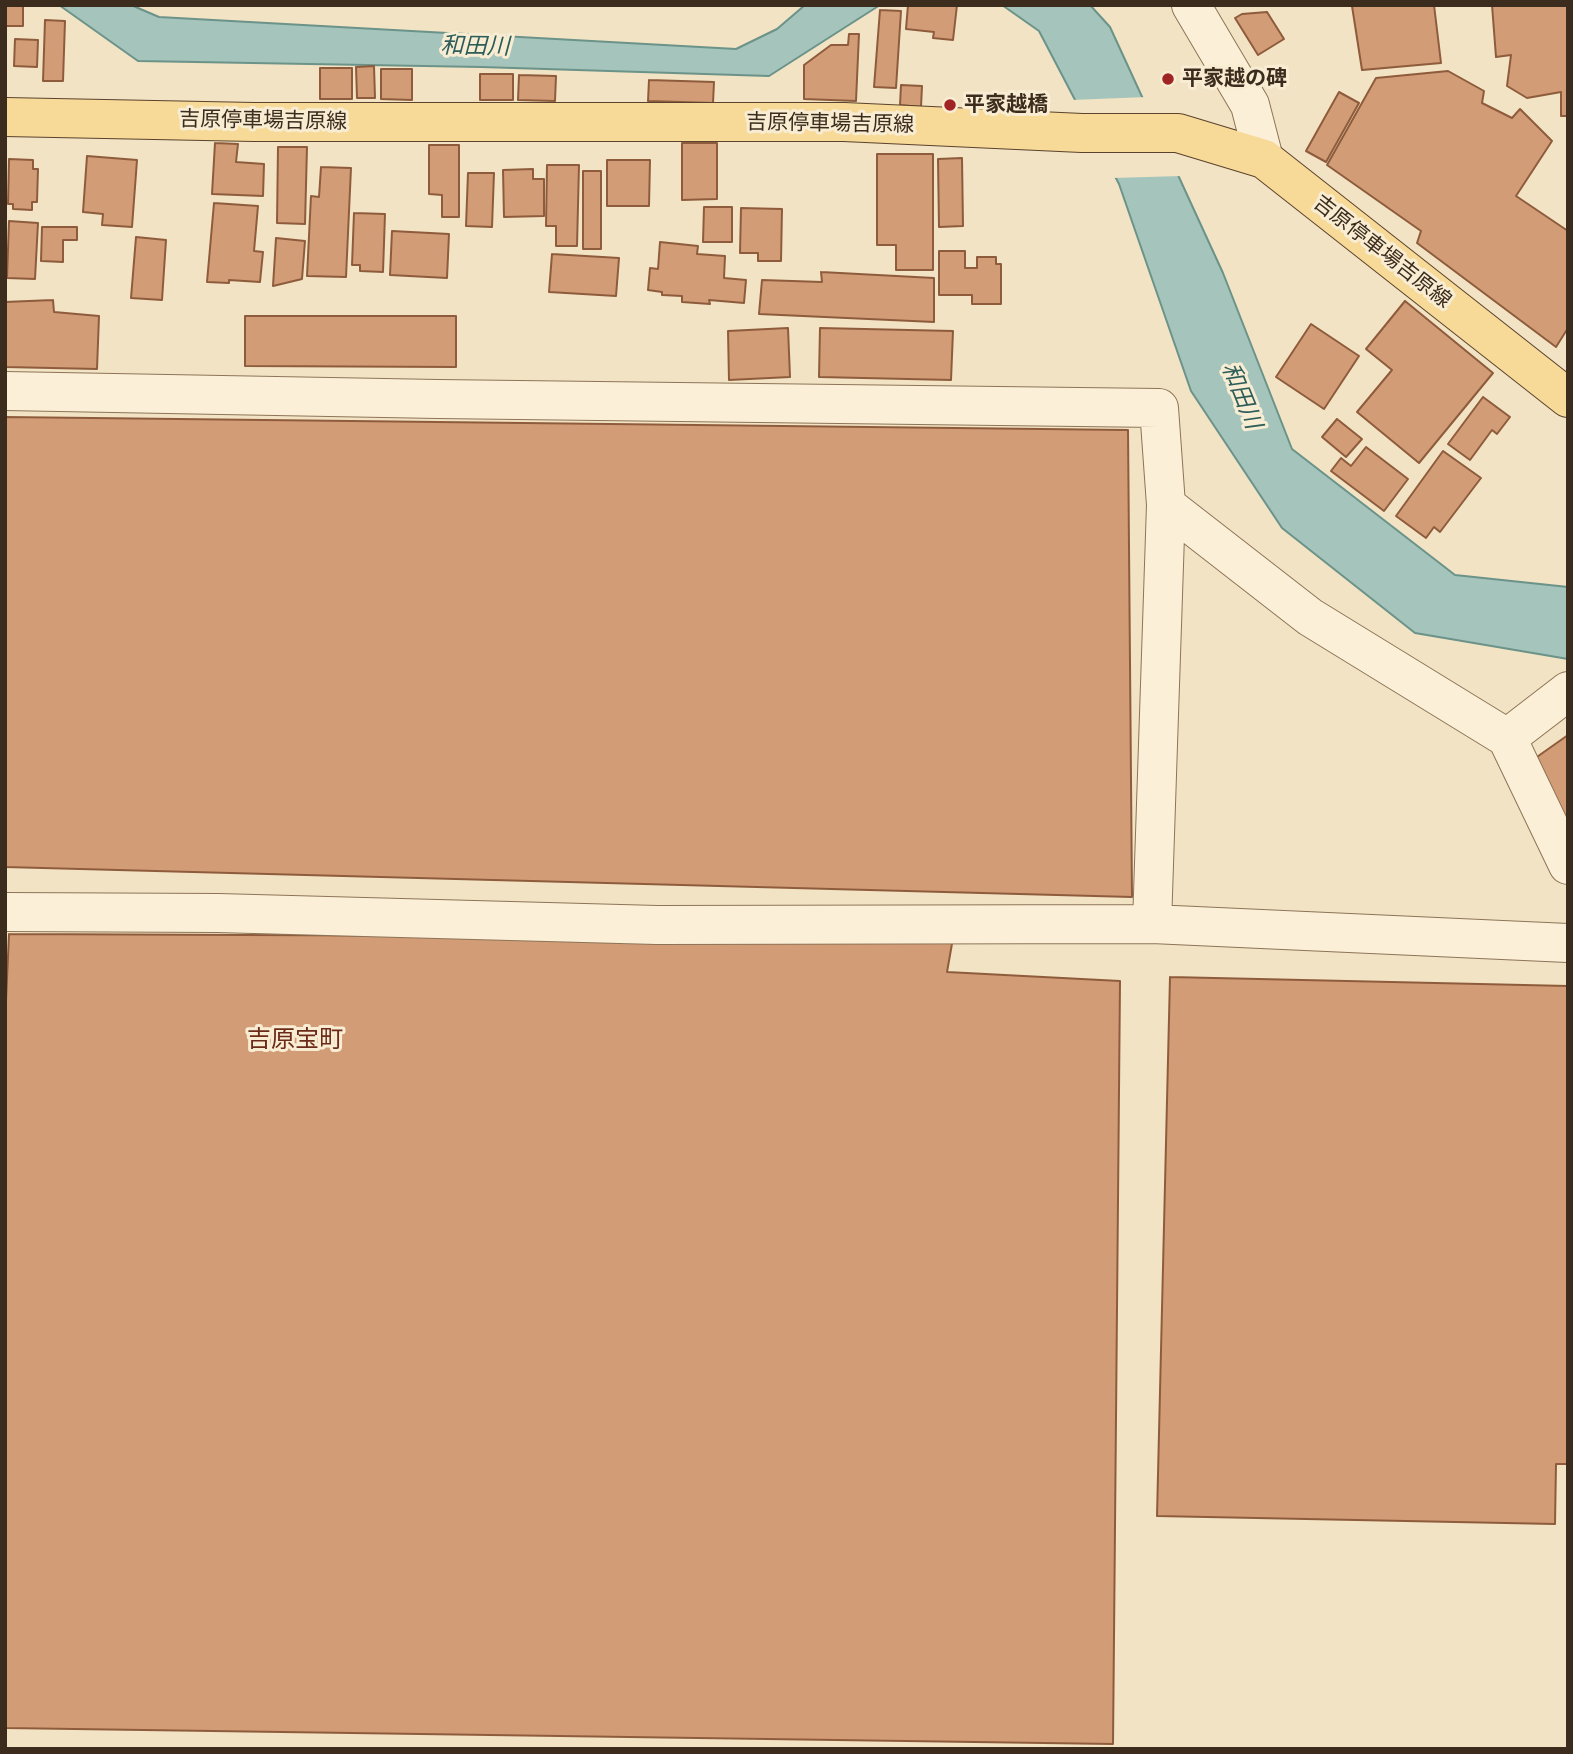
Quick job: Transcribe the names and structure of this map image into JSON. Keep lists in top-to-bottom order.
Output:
{
  "streets": {
    "main road": ["吉原停車場吉原線"]
  },
  "districts": ["吉原宝町"],
  "water": ["和田川"],
  "places": ["平家越の碑", "平家越橋"]
}
